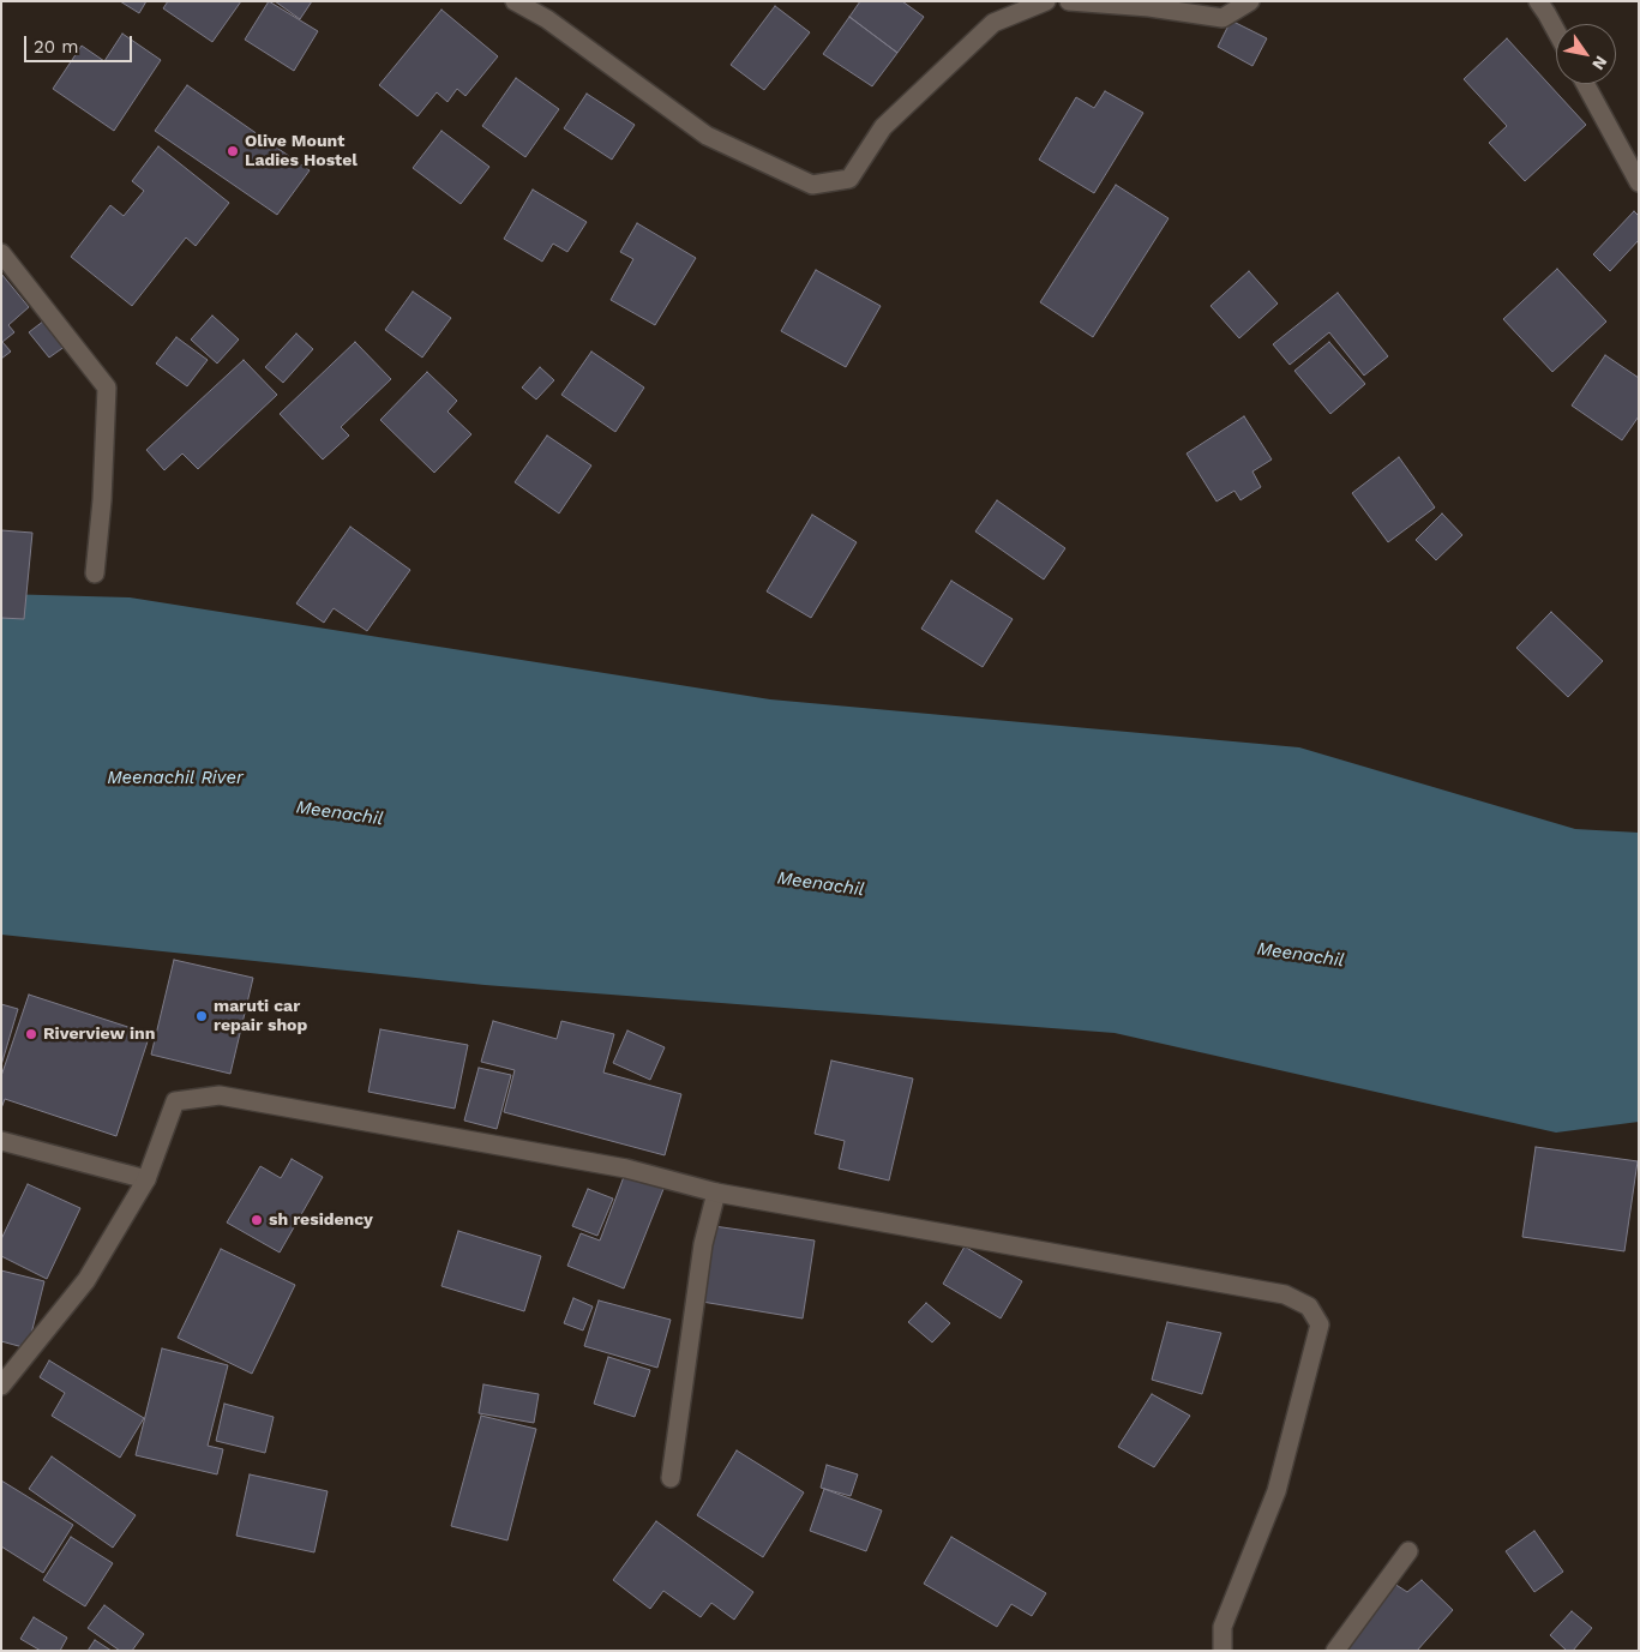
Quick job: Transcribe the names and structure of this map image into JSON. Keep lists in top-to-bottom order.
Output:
{
  "water": ["Meenachil River", "Meenachil"],
  "places": [
    "Olive Mount Ladies Hostel",
    "maruti car repair shop",
    "Riverview inn",
    "sh residency"
  ],
  "scale_bar": "20 m",
  "north": "bottom right"
}
